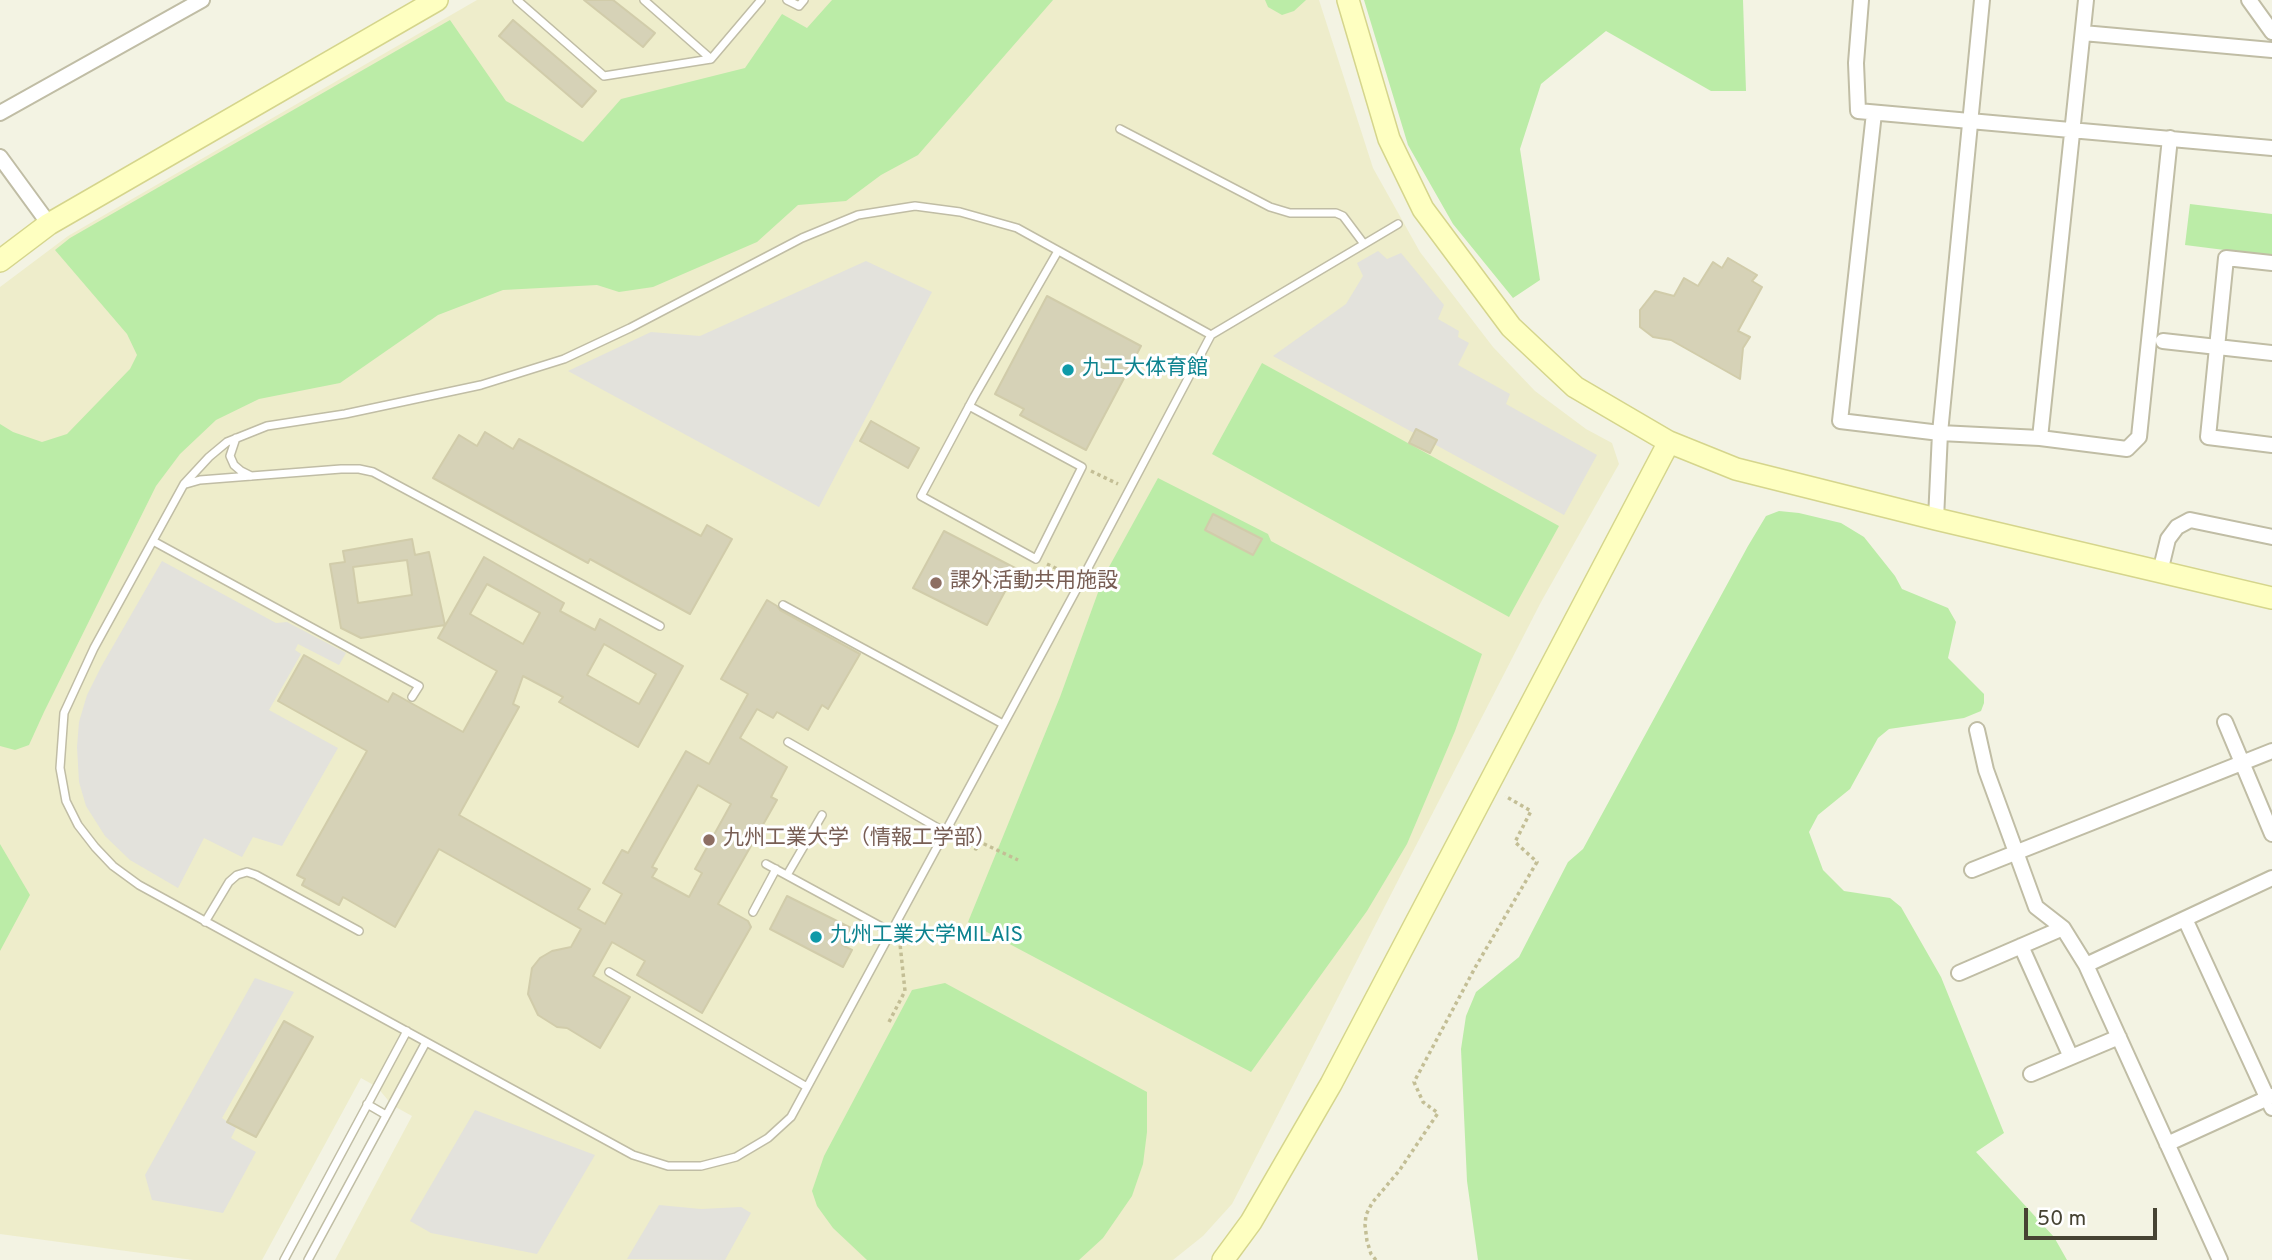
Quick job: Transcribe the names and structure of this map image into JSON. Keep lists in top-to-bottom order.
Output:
{
  "places": [
    "九工大体育館",
    "課外活動共用施設",
    "九州工業大学（情報工学部）",
    "九州工業大学MILAIS"
  ],
  "scale_bar": "50 m"
}
